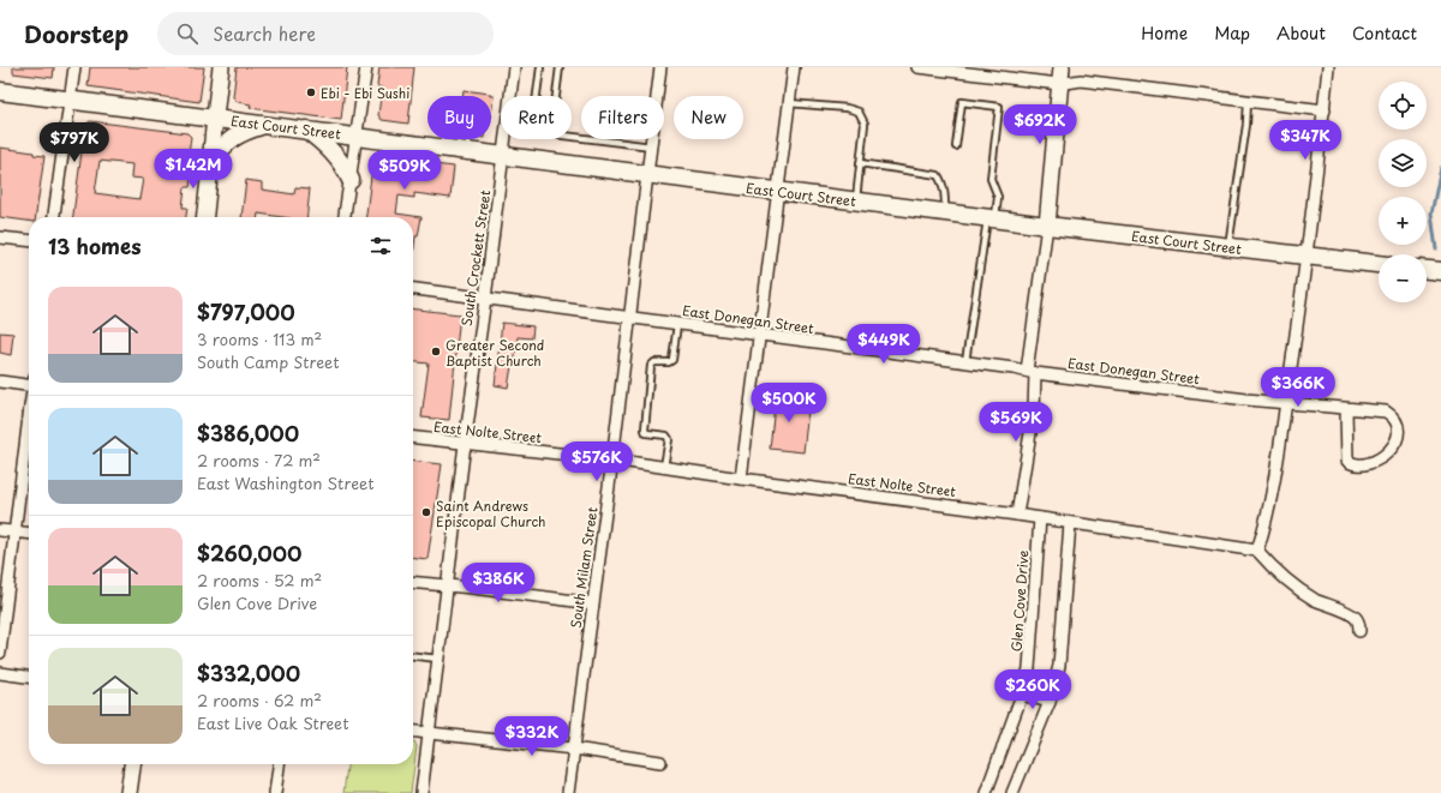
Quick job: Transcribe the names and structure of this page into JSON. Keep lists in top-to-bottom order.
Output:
{
  "streets": {
    "main road": ["East Court Street"],
    "street": [
      "South Crockett Street",
      "East Donegan Street",
      "East Nolte Street",
      "South Milam Street",
      "Glen Cove Drive"
    ]
  },
  "crossings": [
    ["East Court Street", "South Crockett Street"],
    ["East Court Street", "South Milam Street"],
    ["South Crockett Street", "East Donegan Street"],
    ["South Crockett Street", "East Nolte Street"],
    ["East Donegan Street", "South Milam Street"],
    ["East Nolte Street", "South Milam Street"],
    ["East Nolte Street", "Glen Cove Drive"]
  ],
  "places": ["Ebi - Ebi Sushi", "Greater Second Baptist Church", "Saint Andrews Episcopal Church"],
  "page": {
    "header": "Doorstep",
    "search": "Search here",
    "nav": [
      "Home",
      "Map",
      "About",
      "Contact"
    ],
    "map_buttons": ["+", "−"],
    "chip": [
      "Buy",
      "Rent",
      "Filters",
      "New"
    ],
    "price": [
      "$692K",
      "$347K",
      "$797K",
      "$1.42M",
      "$509K",
      "$449K",
      "$366K",
      "$500K",
      "$569K",
      "$576K",
      "$386K",
      "$260K",
      "$332K"
    ],
    "heading": "13 homes",
    "list": [
      {
        "name": "$797,000",
        "note": "3 rooms · 113 m² · South Camp Street"
      },
      {
        "name": "$386,000",
        "note": "2 rooms · 72 m² · East Washington Street"
      },
      {
        "name": "$260,000",
        "note": "2 rooms · 52 m² · Glen Cove Drive"
      },
      {
        "name": "$332,000",
        "note": "2 rooms · 62 m² · East Live Oak Street"
      }
    ]
  }
}
